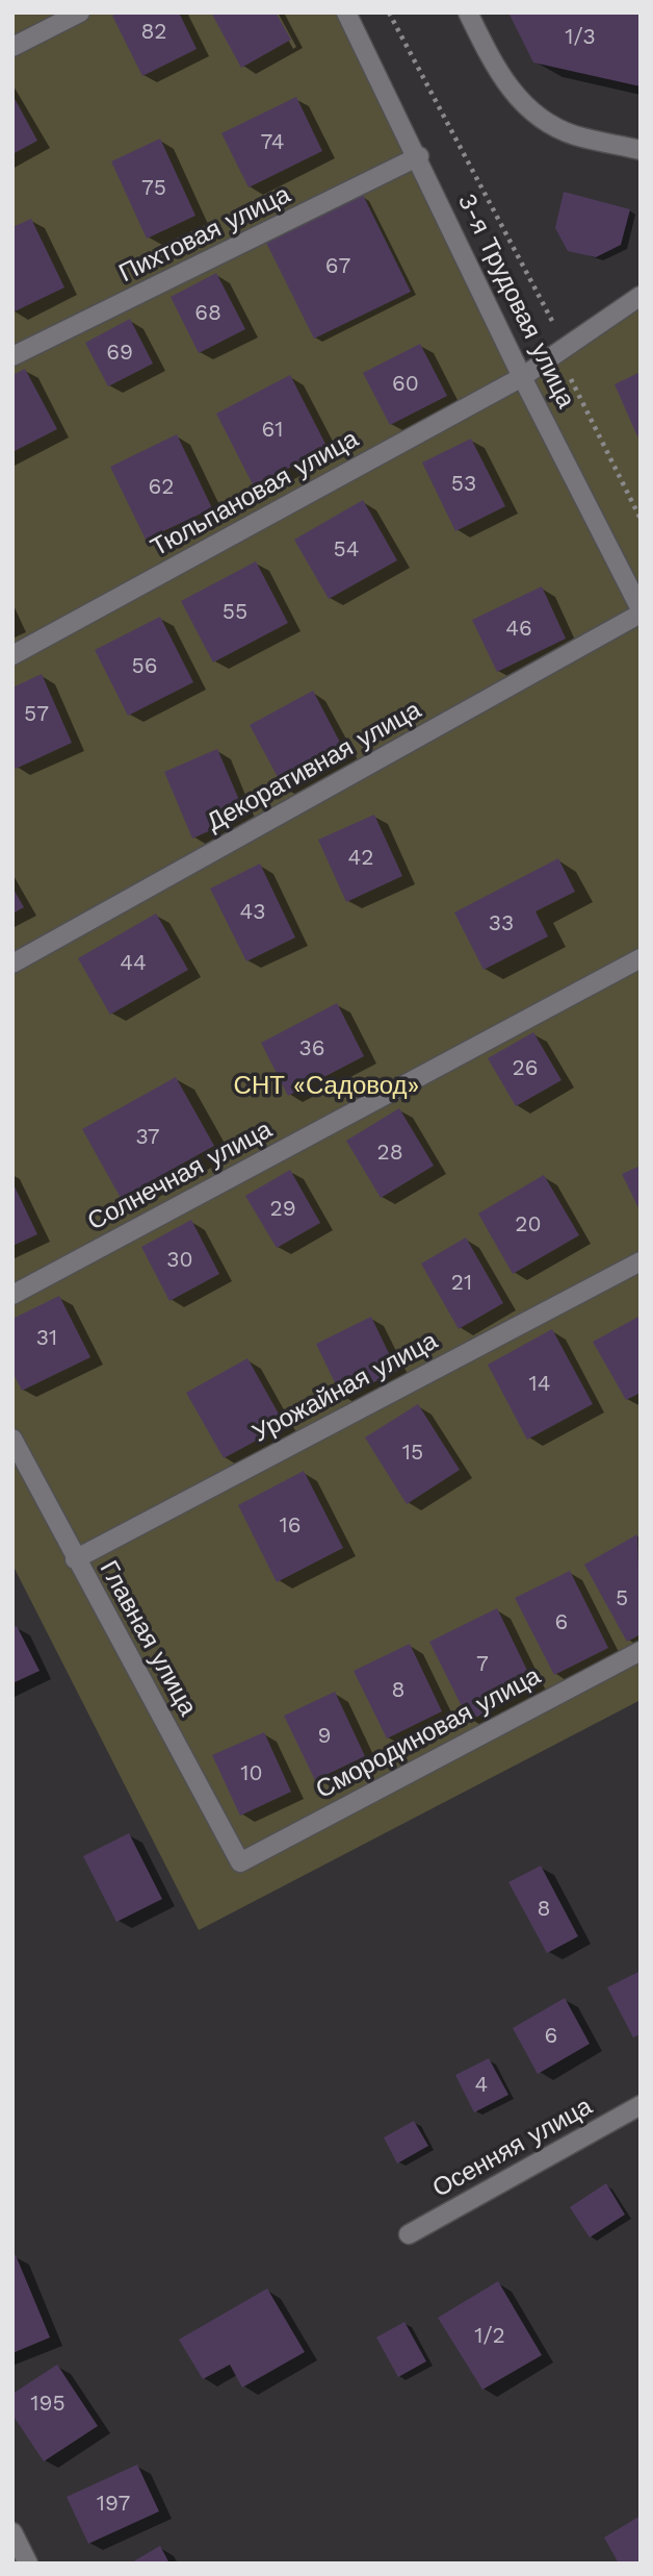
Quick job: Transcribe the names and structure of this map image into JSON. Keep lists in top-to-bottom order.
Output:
{
  "streets": {
    "street": [
      "Пихтовая улица",
      "3-я Трудовая улица",
      "Тюльпановая улица",
      "Декоративная улица",
      "Солнечная улица",
      "Урожайная улица",
      "Главная улица",
      "Смородиновая улица",
      "Осенняя улица"
    ]
  },
  "crossings": [
    ["Пихтовая улица", "3-я Трудовая улица"],
    ["3-я Трудовая улица", "Тюльпановая улица"],
    ["3-я Трудовая улица", "Декоративная улица"],
    ["Урожайная улица", "Главная улица"],
    ["Главная улица", "Смородиновая улица"]
  ],
  "parks": ["СНТ «Садовод»"],
  "house_numbers": [
    "82",
    "1/3",
    "74",
    "75",
    "67",
    "68",
    "69",
    "60",
    "61",
    "53",
    "62",
    "54",
    "55",
    "46",
    "56",
    "57",
    "42",
    "43",
    "33",
    "44",
    "36",
    "26",
    "37",
    "28",
    "29",
    "20",
    "30",
    "21",
    "31",
    "14",
    "15",
    "16",
    "5",
    "6",
    "7",
    "8",
    "9",
    "10",
    "8",
    "6",
    "4",
    "1/2",
    "195",
    "197"
  ]
}
